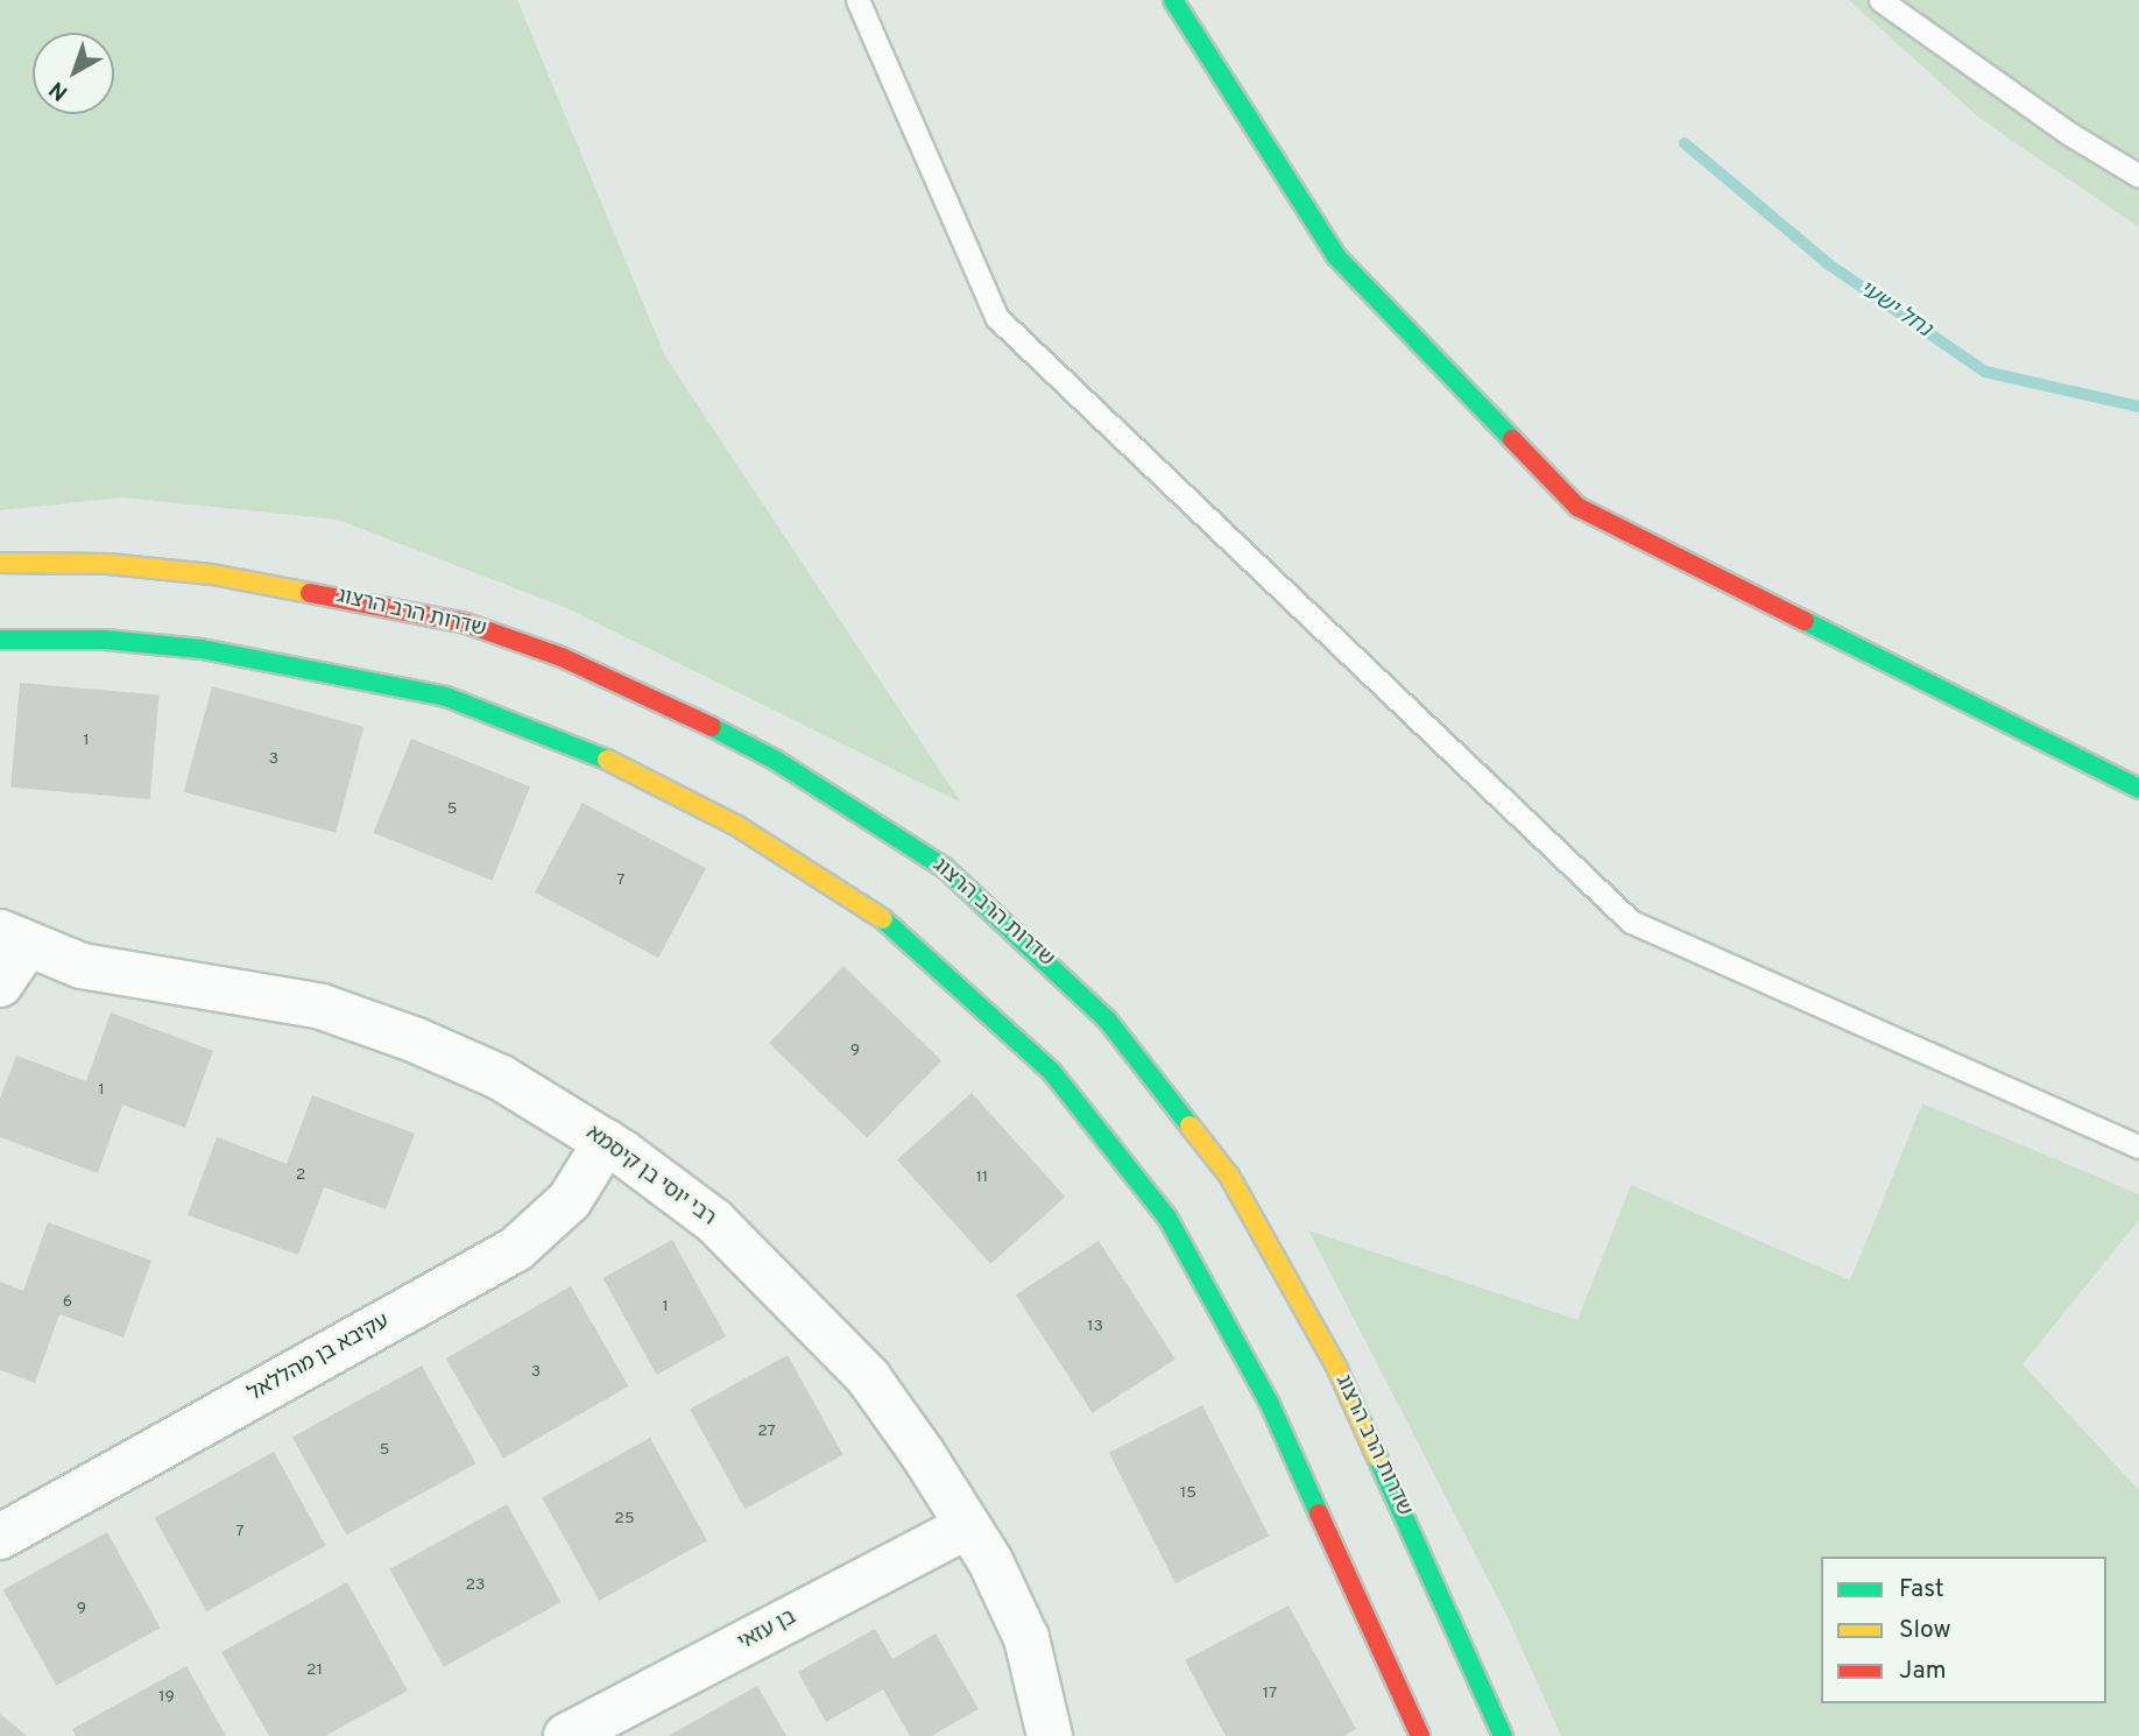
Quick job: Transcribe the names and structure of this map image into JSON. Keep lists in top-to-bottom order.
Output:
{
  "streets": {
    "main road": ["שדרות הרב הרצוג"],
    "street": ["רבי יוסי בן קיסמא", "עקיבא בן מהללאל", "בן עזאי"]
  },
  "crossings": [
    ["רבי יוסי בן קיסמא", "עקיבא בן מהללאל"],
    ["רבי יוסי בן קיסמא", "בן עזאי"]
  ],
  "water": ["נחל ישעי"],
  "house_numbers": [
    "1",
    "3",
    "5",
    "7",
    "9",
    "1",
    "2",
    "11",
    "6",
    "1",
    "13",
    "3",
    "27",
    "5",
    "15",
    "25",
    "7",
    "23",
    "9",
    "21",
    "17",
    "19"
  ],
  "legend": ["Fast", "Slow", "Jam"],
  "north": "bottom left"
}
